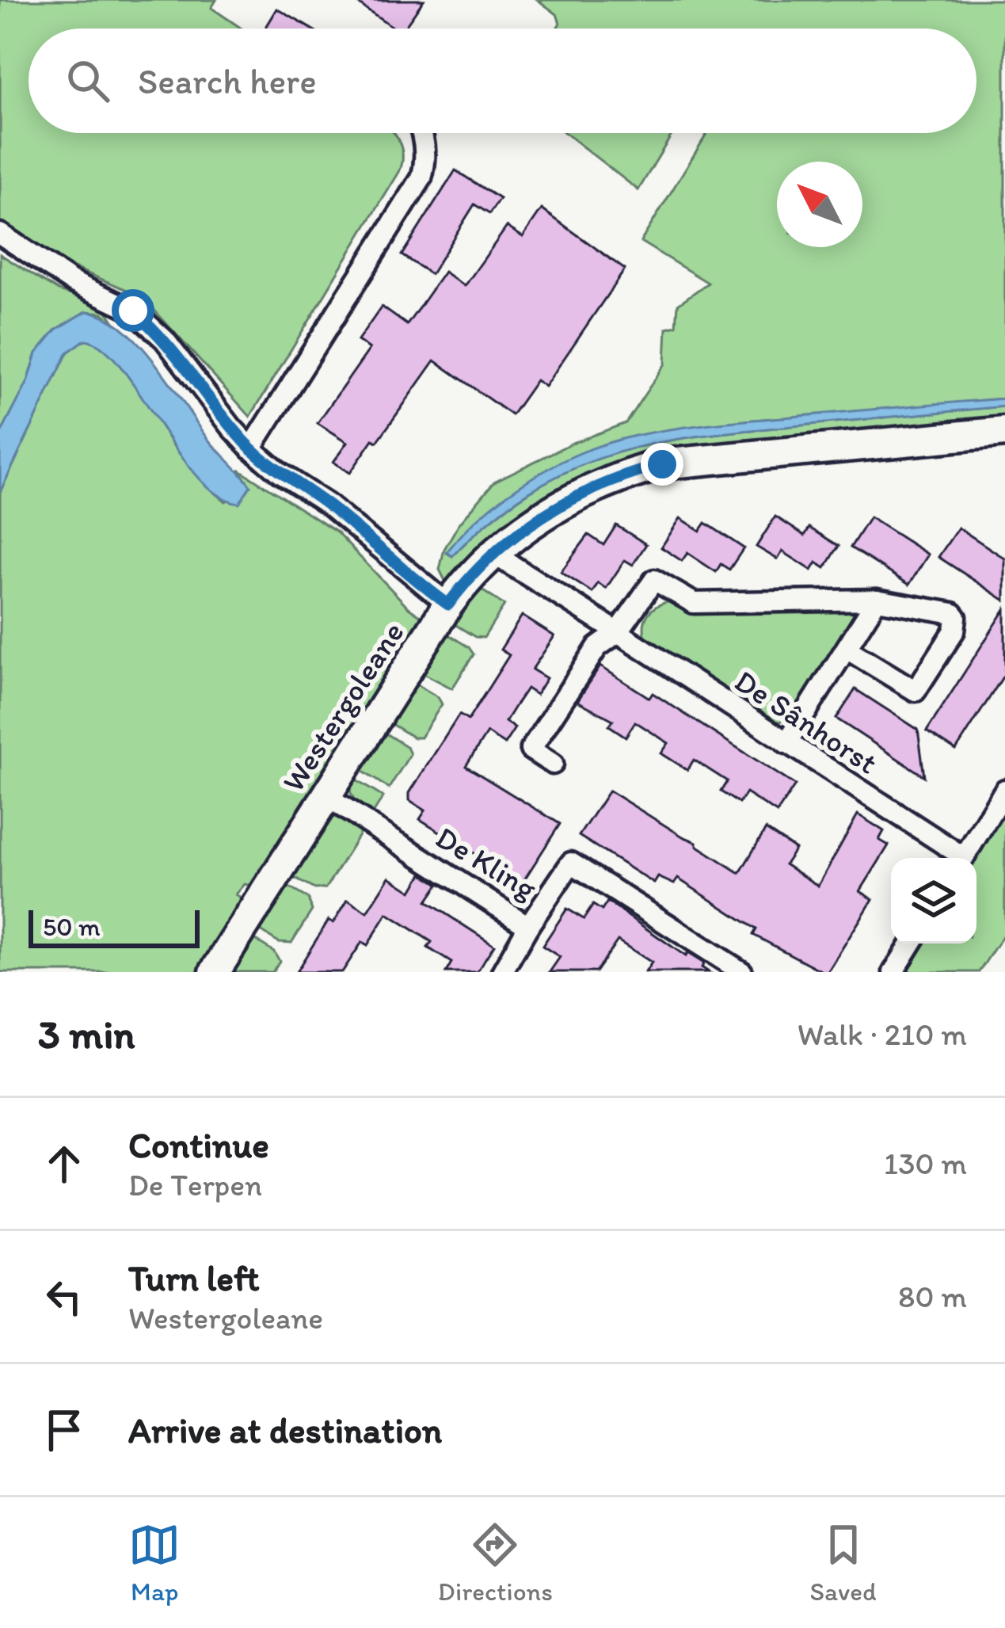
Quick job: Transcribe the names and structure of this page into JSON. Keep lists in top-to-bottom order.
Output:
{
  "streets": {
    "street": ["Westergoleane", "De Sânhorst", "De Kling"]
  },
  "crossings": [
    ["Westergoleane", "De Sânhorst"],
    ["Westergoleane", "De Kling"]
  ],
  "scale_bar": "50 m",
  "north": "top left",
  "page": {
    "search": "Search here",
    "scale": "50 m",
    "heading": ["3 min", "Walk · 210 m"],
    "list": [
      ["Continue", "De Terpen", "130 m"],
      ["Turn left", "Westergoleane", "80 m"],
      "Arrive at destination"
    ],
    "nav": ["Map", "Directions", "Saved"]
  }
}
